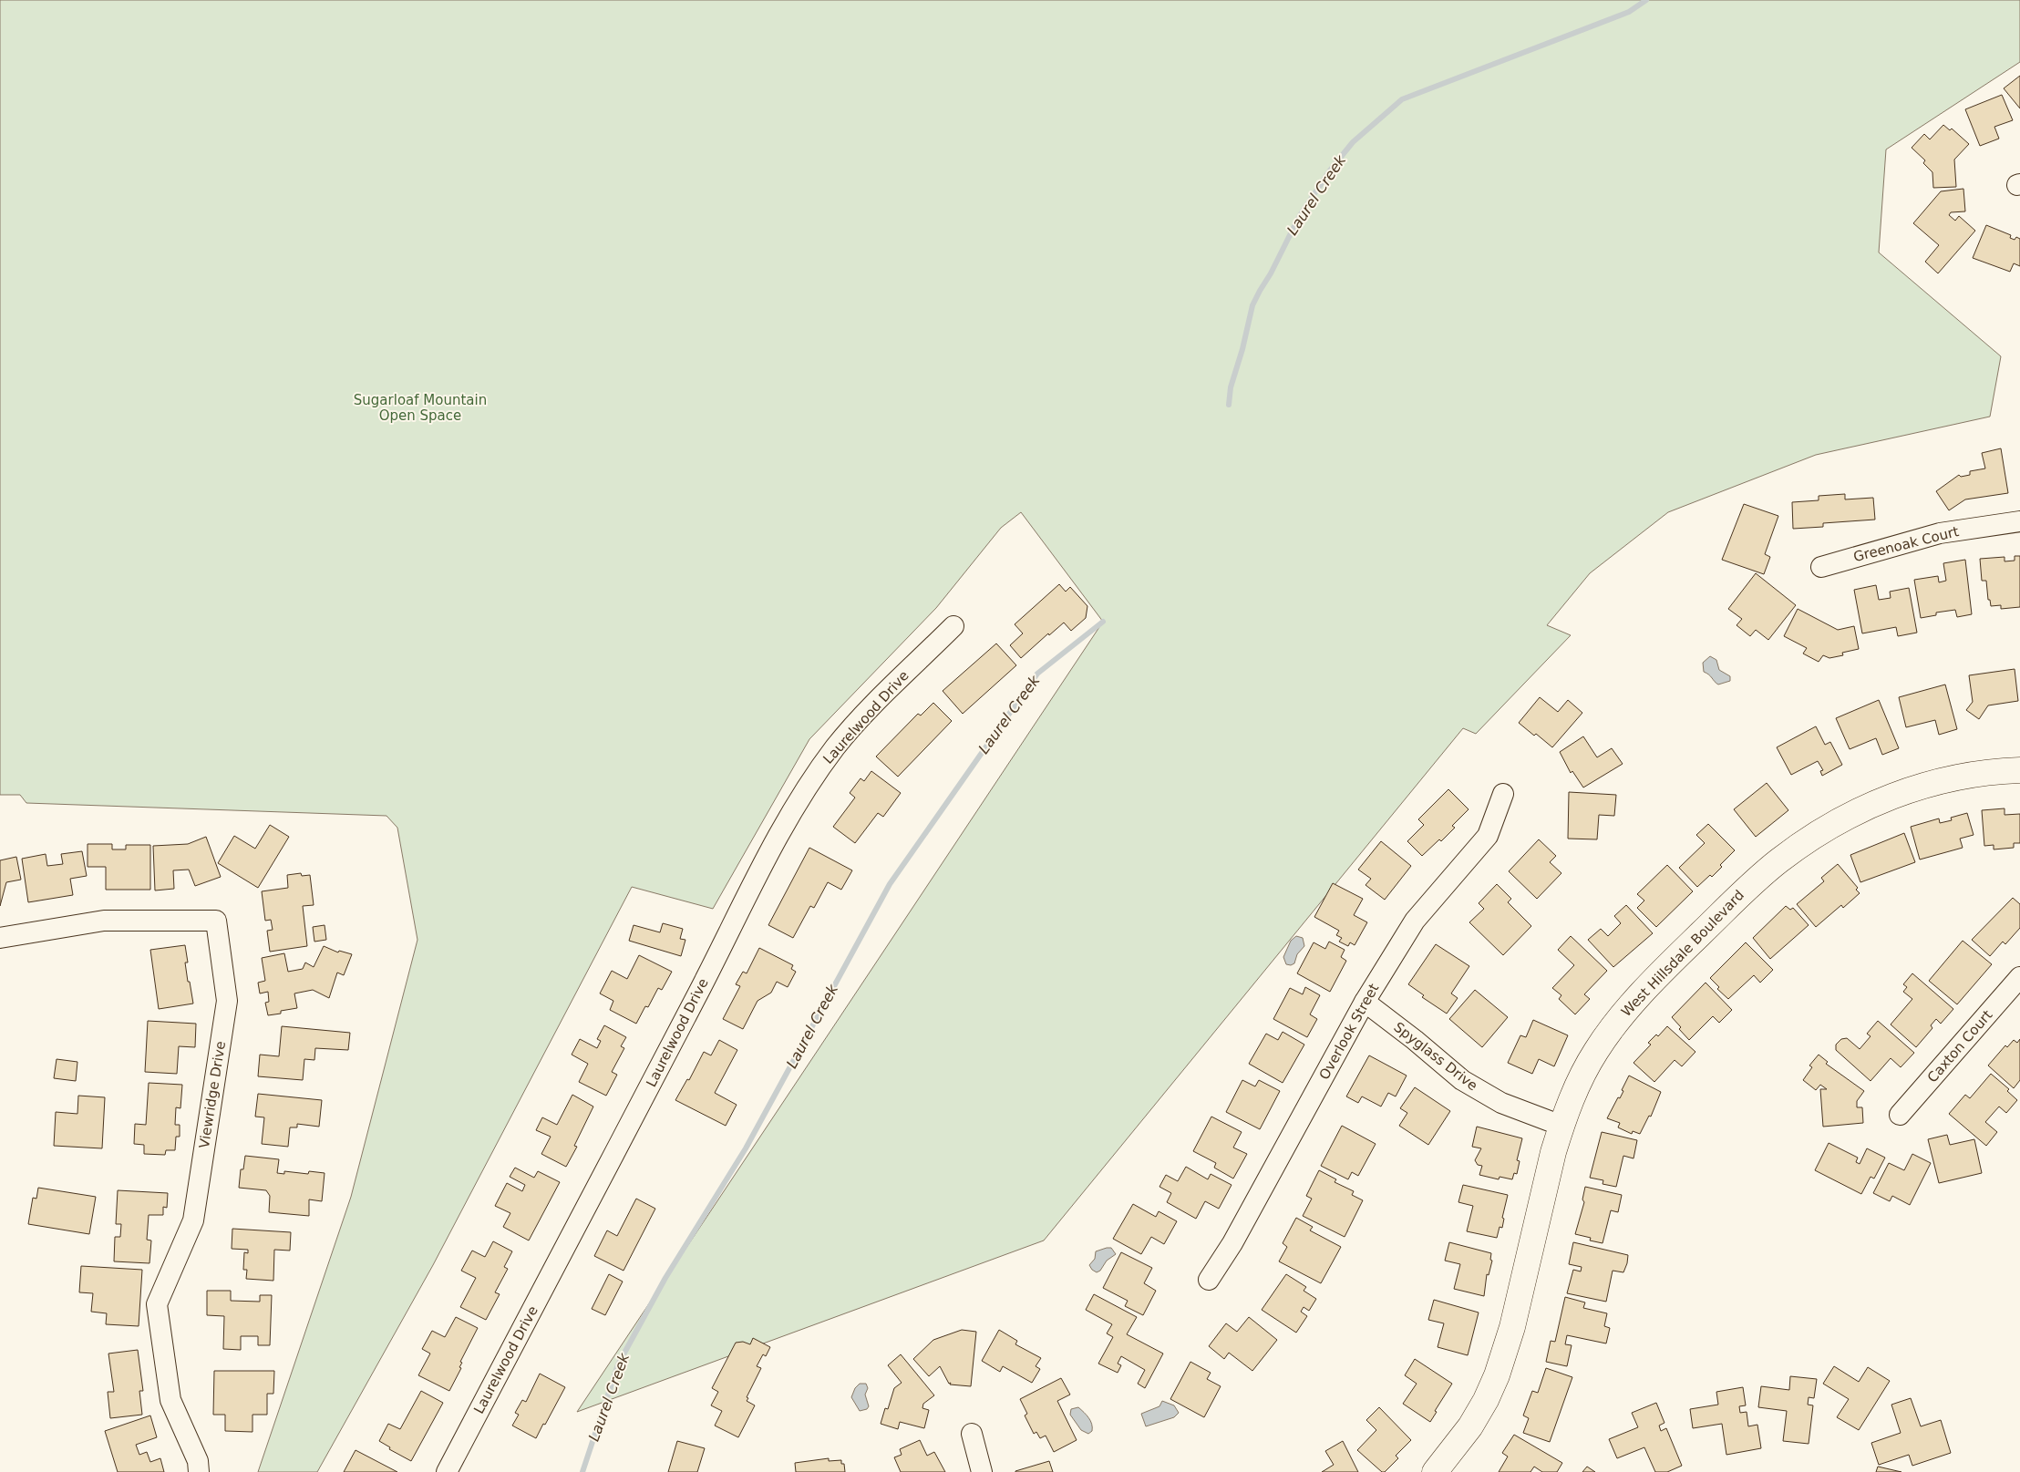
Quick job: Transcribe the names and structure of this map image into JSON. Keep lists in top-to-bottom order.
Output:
{
  "streets": {
    "main road": ["West Hillsdale Boulevard"],
    "street": [
      "Greenoak Court",
      "Laurelwood Drive",
      "Overlook Street",
      "Caxton Court",
      "Spyglass Drive",
      "Viewridge Drive"
    ]
  },
  "crossings": [
    ["West Hillsdale Boulevard", "Spyglass Drive"],
    ["Overlook Street", "Spyglass Drive"]
  ],
  "water": ["Laurel Creek"],
  "parks": ["Sugarloaf Mountain Open Space"]
}
